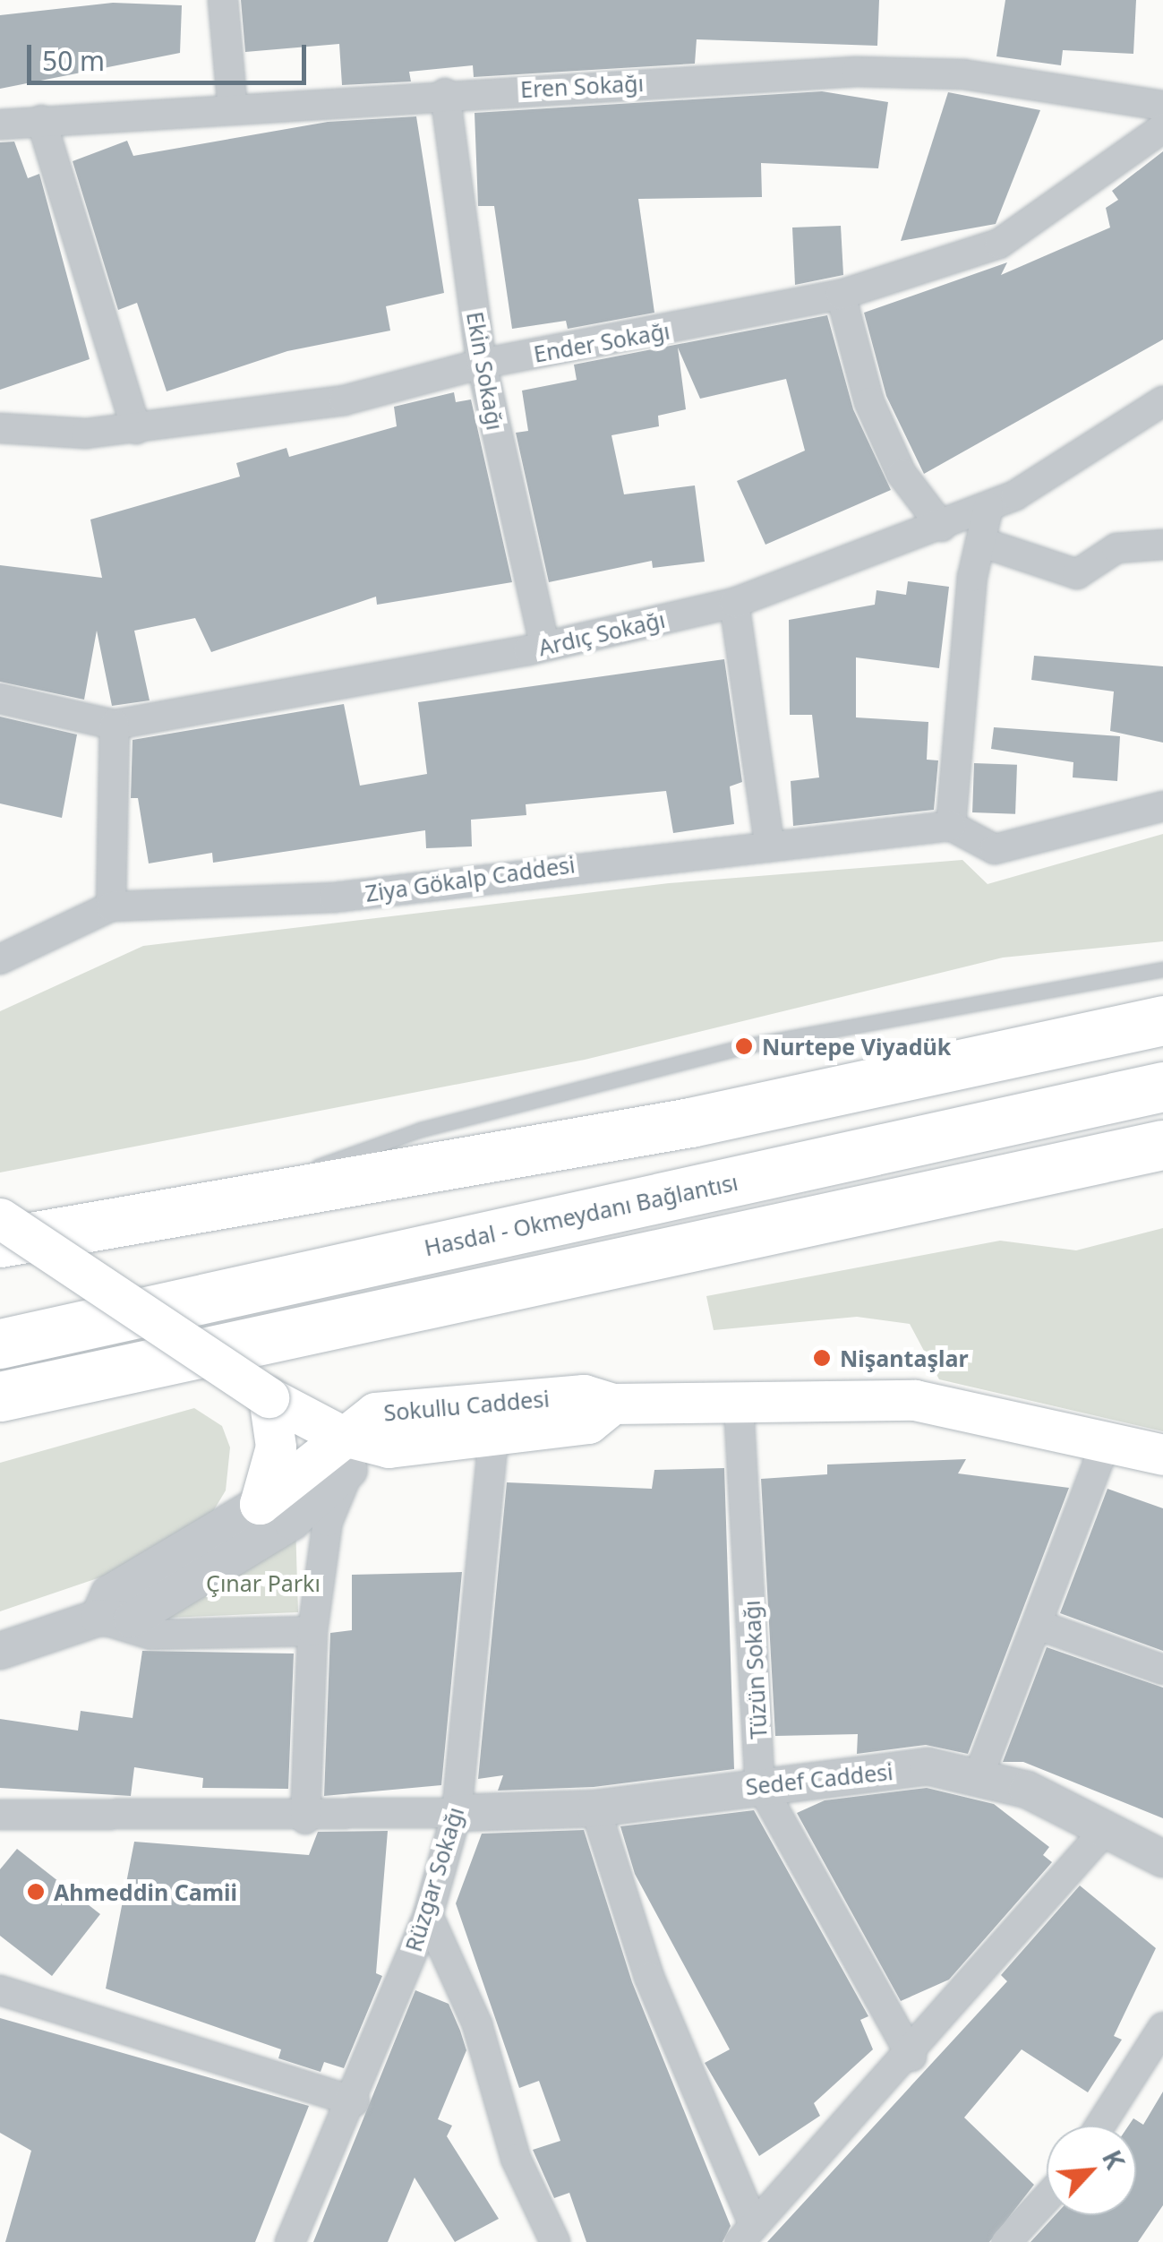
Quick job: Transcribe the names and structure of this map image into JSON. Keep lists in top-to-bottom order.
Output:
{
  "streets": {
    "highway": ["Hasdal - Okmeydanı Bağlantısı"],
    "main road": ["Sokullu Caddesi"],
    "street": [
      "Eren Sokağı",
      "Ender Sokağı",
      "Ekin Sokağı",
      "Ardıç Sokağı",
      "Ziya Gökalp Caddesi",
      "Tüzün Sokağı",
      "Sedef Caddesi",
      "Rüzgar Sokağı"
    ]
  },
  "crossings": [
    ["Eren Sokağı", "Ekin Sokağı"],
    ["Ender Sokağı", "Ekin Sokağı"],
    ["Ekin Sokağı", "Ardıç Sokağı"],
    ["Sokullu Caddesi", "Tüzün Sokağı"],
    ["Sokullu Caddesi", "Rüzgar Sokağı"],
    ["Tüzün Sokağı", "Sedef Caddesi"],
    ["Sedef Caddesi", "Rüzgar Sokağı"]
  ],
  "parks": ["Çınar Parkı"],
  "places": ["Nurtepe Viyadük", "Nişantaşlar", "Ahmeddin Camii"],
  "scale_bar": "50 m",
  "north": "top right"
}
